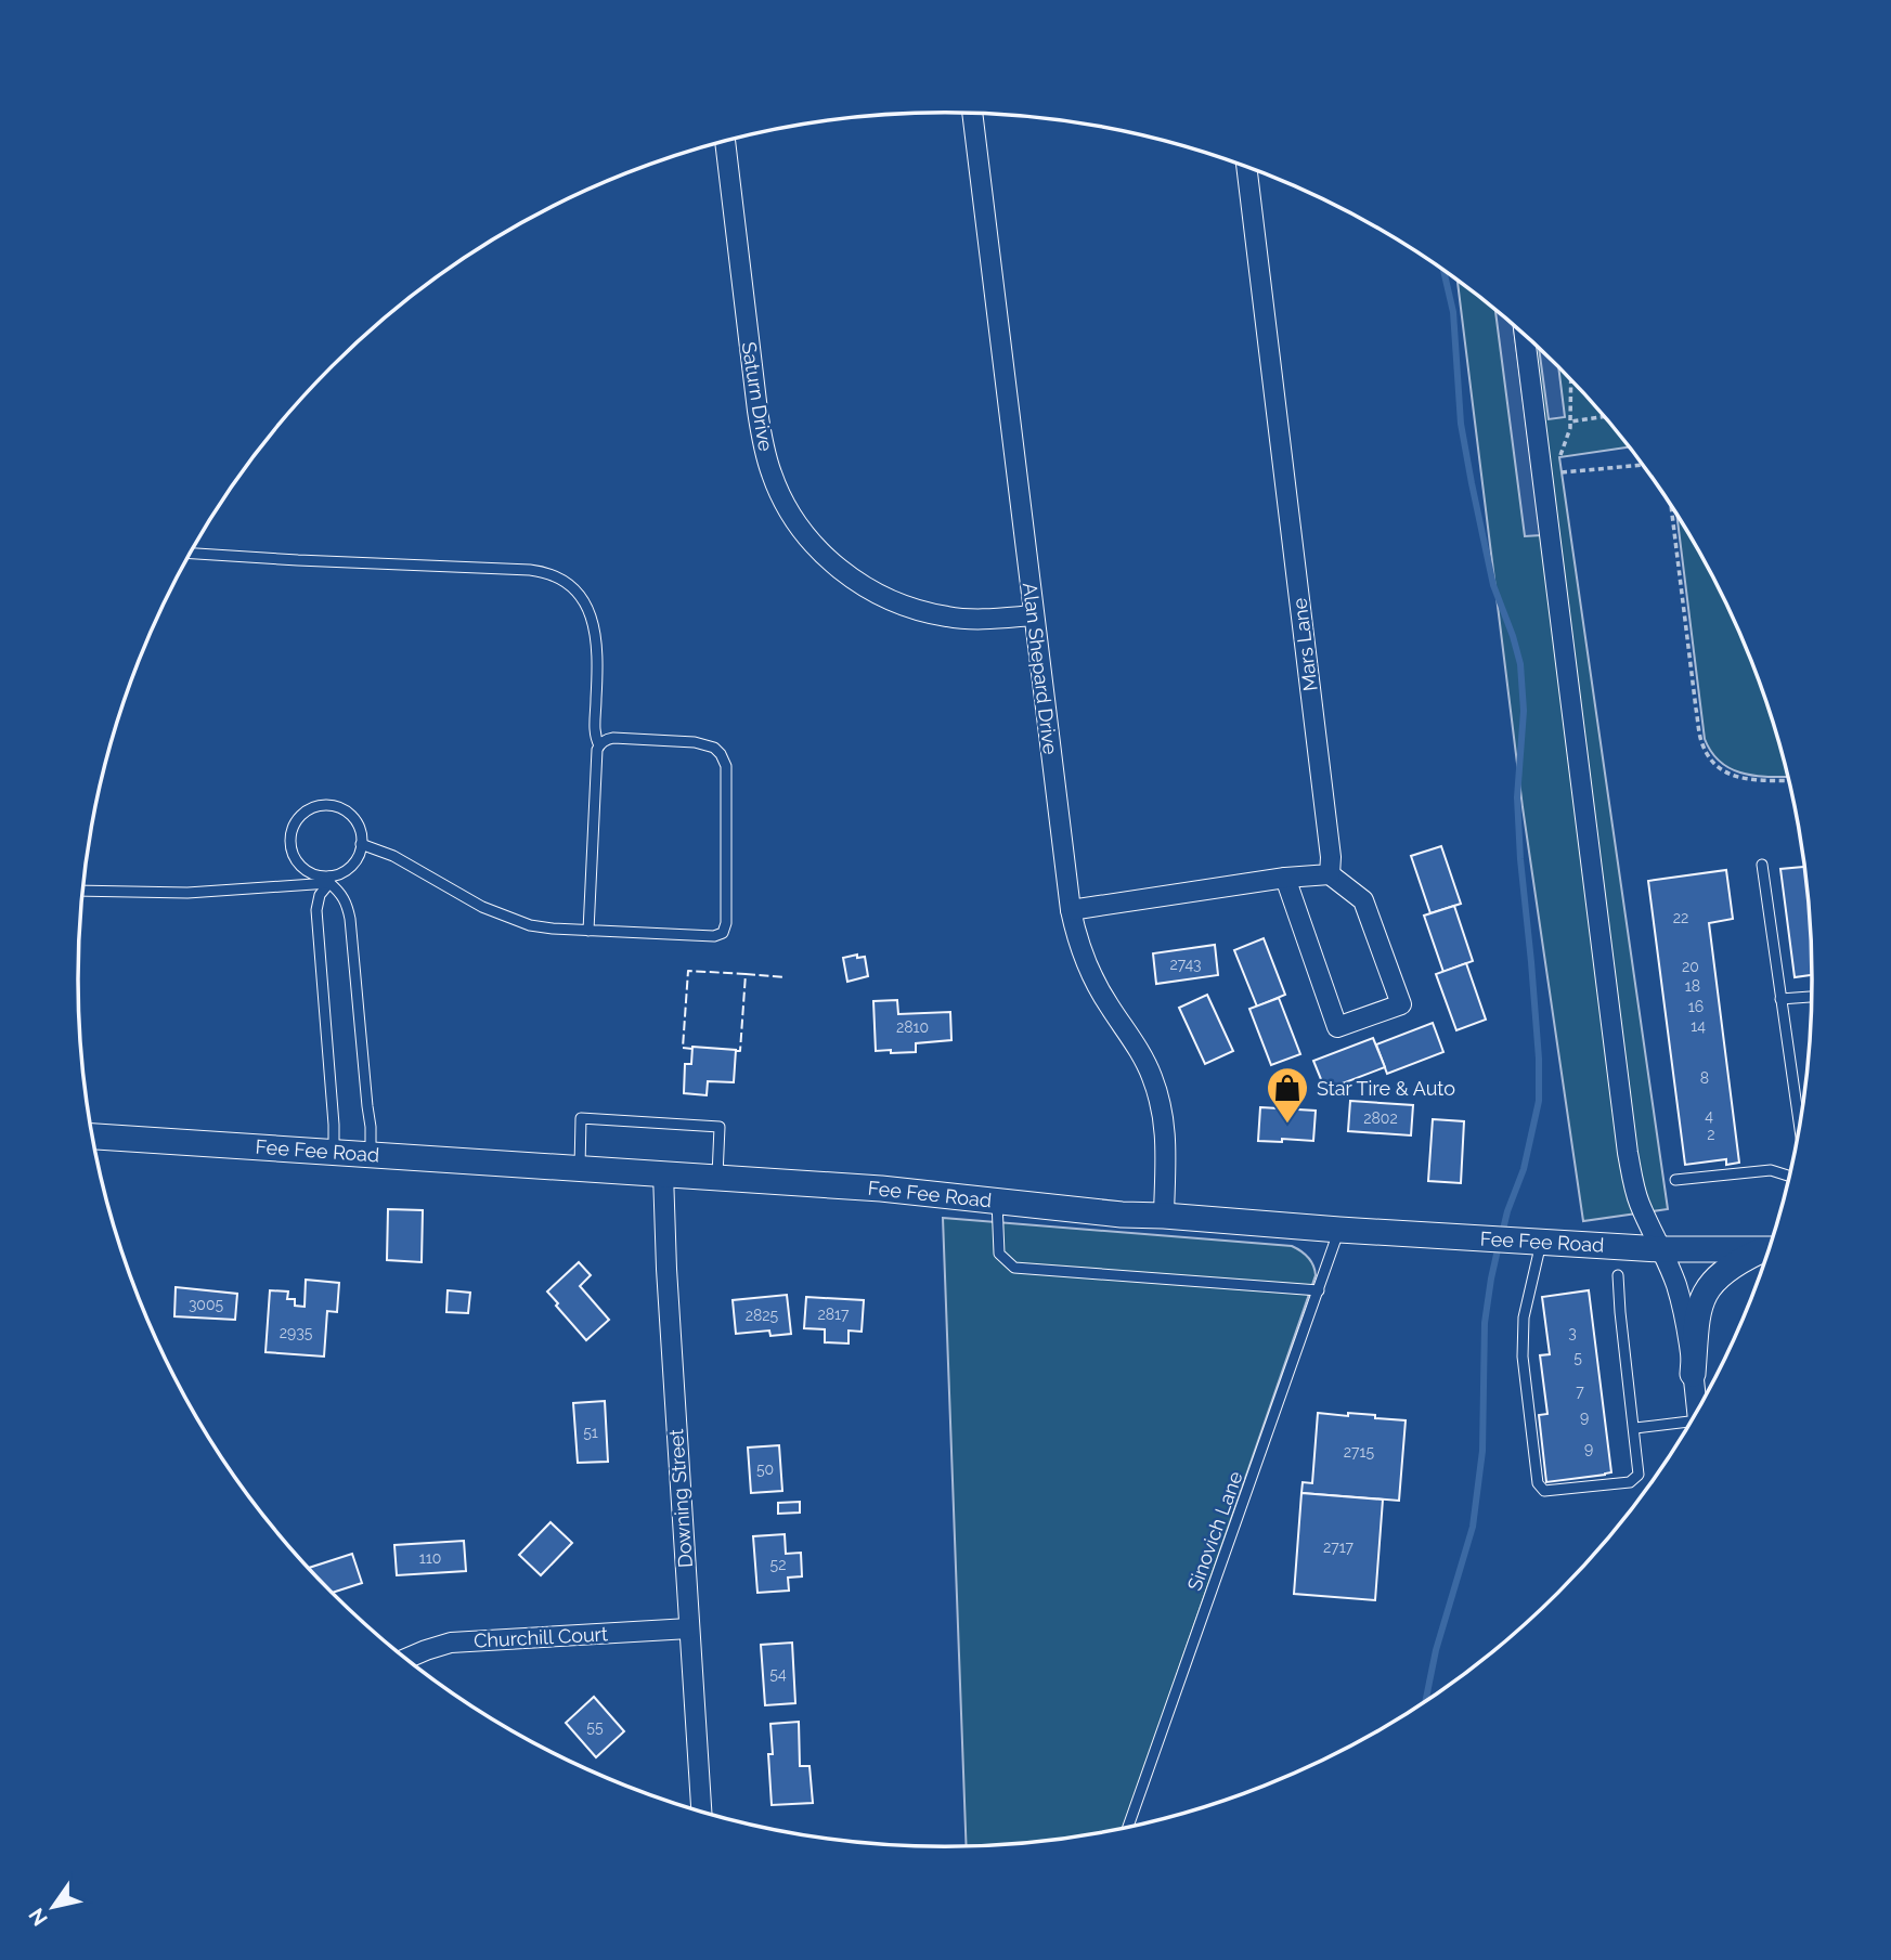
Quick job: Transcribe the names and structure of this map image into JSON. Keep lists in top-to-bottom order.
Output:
{
  "streets": {
    "street": [
      "Saturn Drive",
      "Mars Lane",
      "Alan Shepard Drive",
      "Fee Fee Road",
      "Downing Street",
      "Churchill Court"
    ],
    "lane": ["Sinovich Lane"]
  },
  "crossings": [
    ["Saturn Drive", "Alan Shepard Drive"],
    ["Alan Shepard Drive", "Fee Fee Road"],
    ["Fee Fee Road", "Downing Street"],
    ["Fee Fee Road", "Sinovich Lane"],
    ["Downing Street", "Churchill Court"]
  ],
  "places": {
    "shop": ["Star Tire & Auto"]
  },
  "house_numbers": [
    "22",
    "2743",
    "20",
    "18",
    "16",
    "14",
    "2810",
    "8",
    "4",
    "2802",
    "2",
    "3005",
    "2817",
    "2825",
    "2935",
    "3",
    "5",
    "7",
    "9",
    "51",
    "9",
    "2715",
    "50",
    "2717",
    "110",
    "52",
    "54",
    "55"
  ],
  "north": "bottom left"
}
